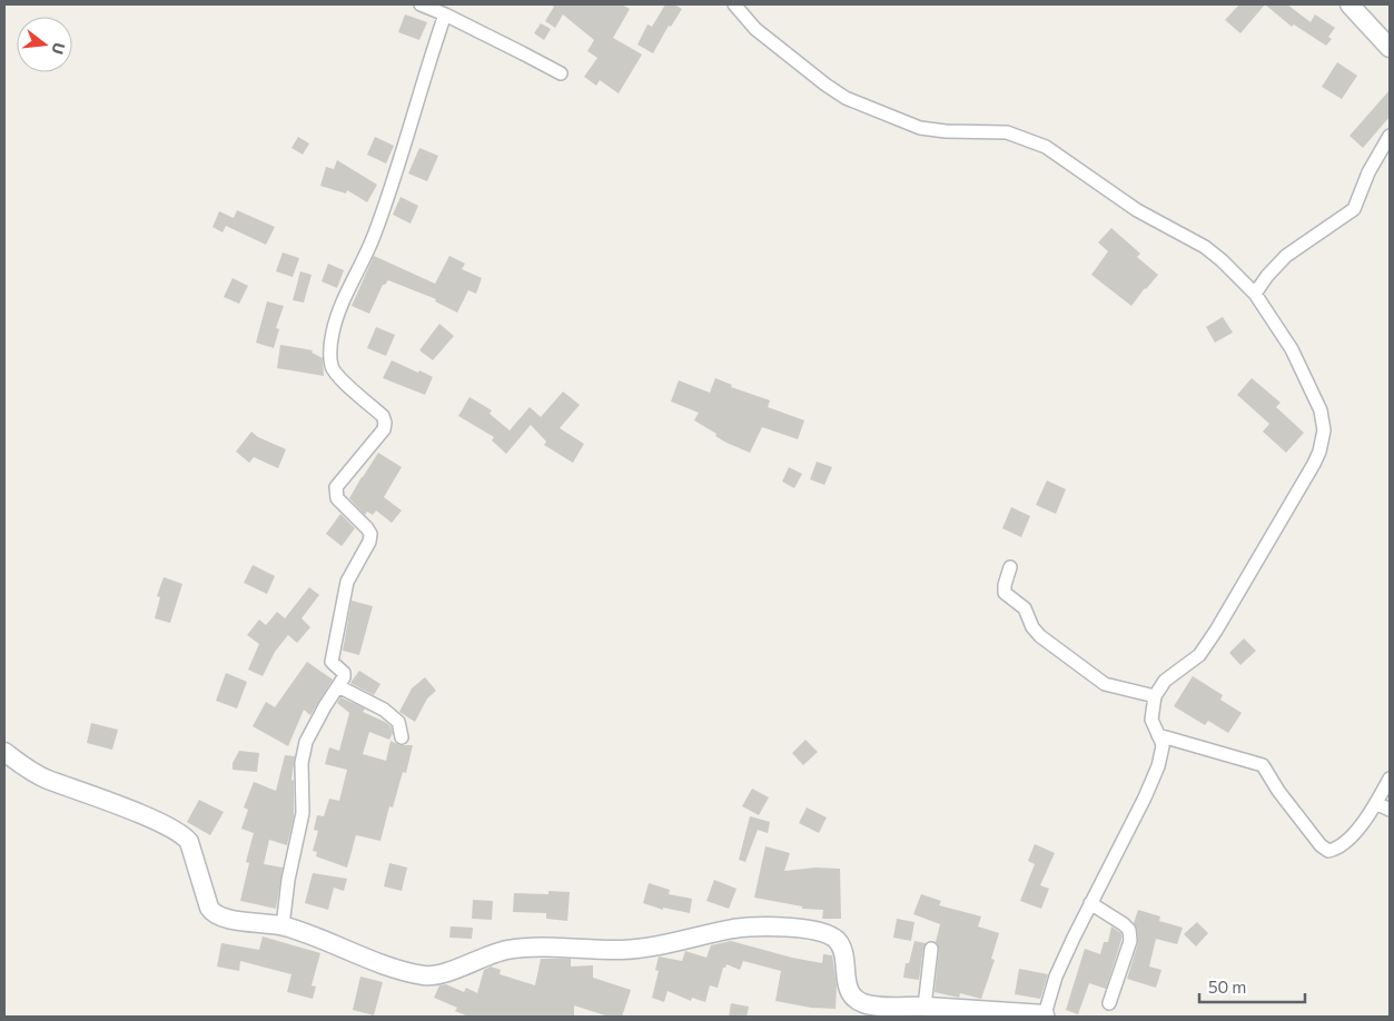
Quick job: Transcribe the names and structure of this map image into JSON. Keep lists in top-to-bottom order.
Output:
{
  "scale_bar": "50 m",
  "north": "right"
}
